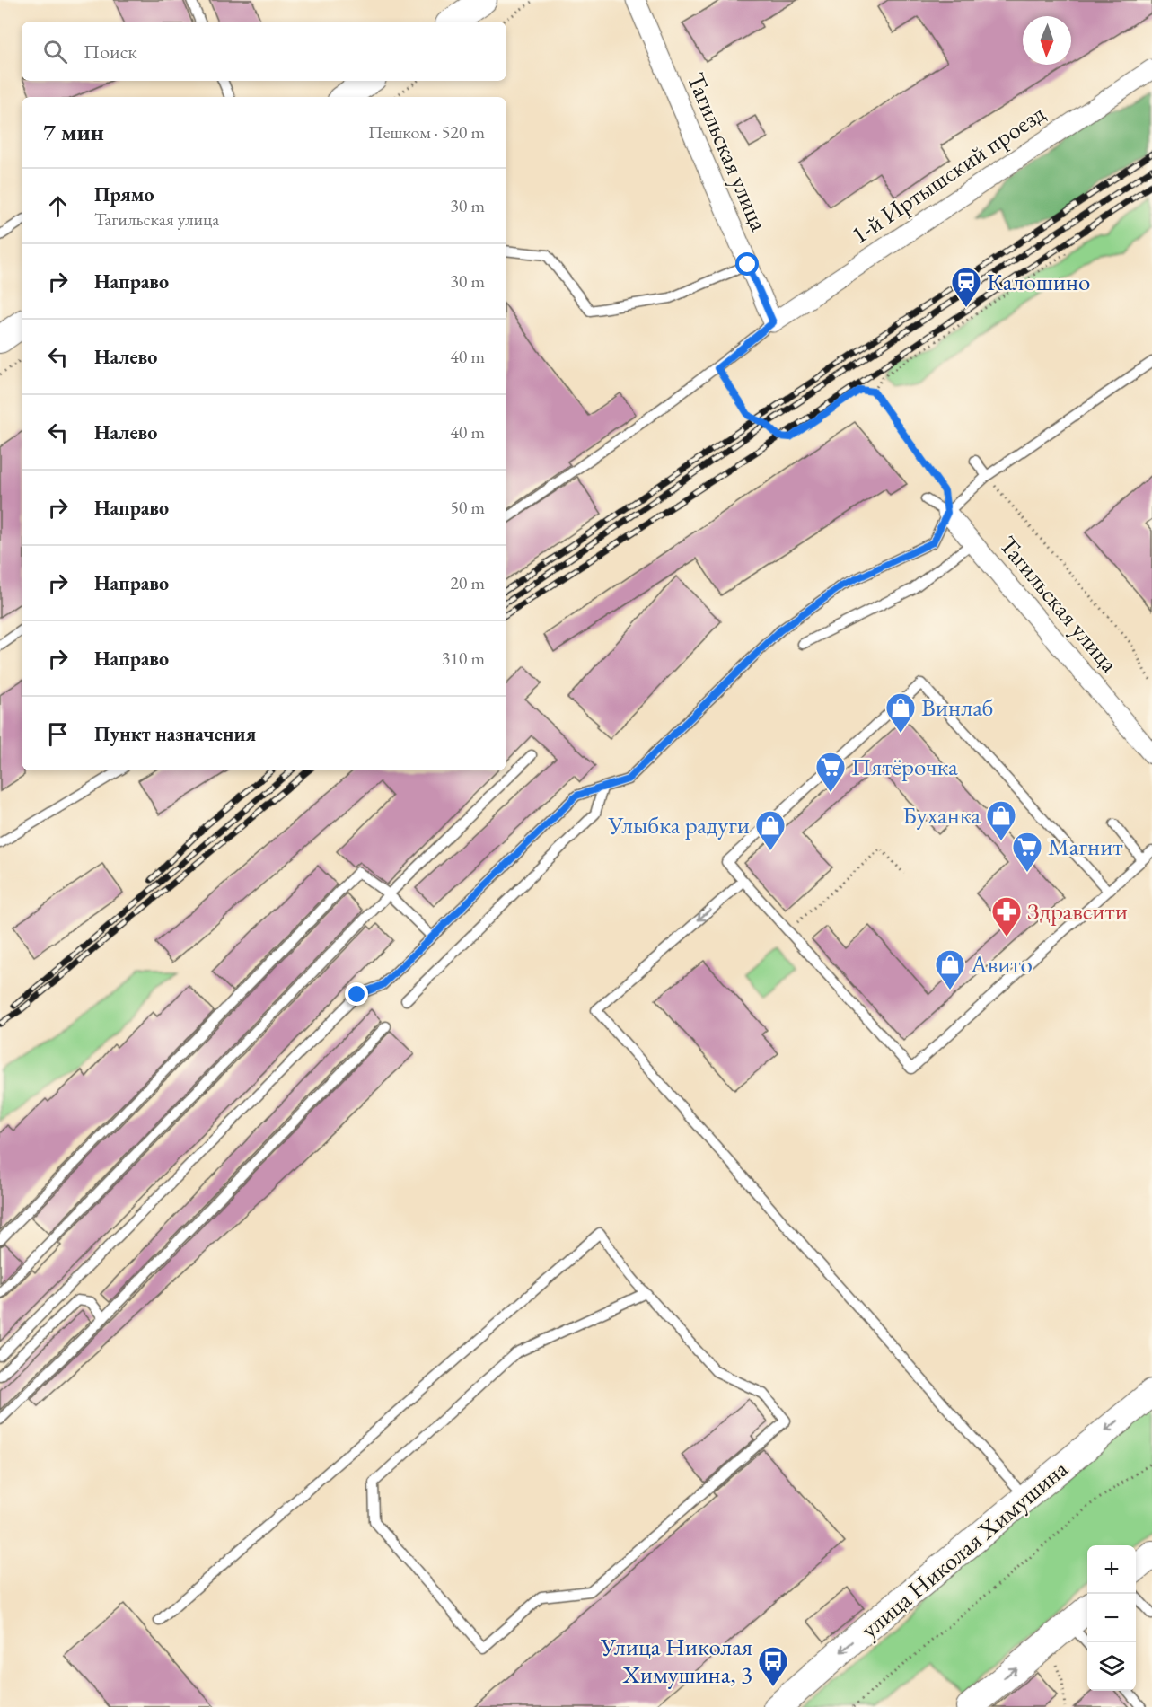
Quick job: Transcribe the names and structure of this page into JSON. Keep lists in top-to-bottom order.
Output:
{
  "streets": {
    "main road": ["улица Николая Химушина"],
    "street": ["Тагильская улица", "1-й Иртышский проезд"]
  },
  "crossings": [
    ["Тагильская улица", "1-й Иртышский проезд"]
  ],
  "places": {
    "station": ["Калошино"],
    "shop": [
      "Винлаб",
      "Буханка",
      "Улыбка радуги",
      "Авито"
    ],
    "supermarket": ["Пятёрочка", "Магнит"],
    "pharmacy": ["Здравсити"],
    "bus stop": ["Улица Николая Химушина, 3"]
  },
  "north": "bottom",
  "page": {
    "search": "Поиск",
    "heading": ["7 мин", "Пешком · 520 m"],
    "list": [
      ["Прямо", "Тагильская улица", "30 m"],
      ["Направо", "30 m"],
      ["Налево", "40 m"],
      ["Налево", "40 m"],
      ["Направо", "50 m"],
      ["Направо", "20 m"],
      ["Направо", "310 m"],
      "Пункт назначения"
    ],
    "map_buttons": ["+", "−"]
  }
}
